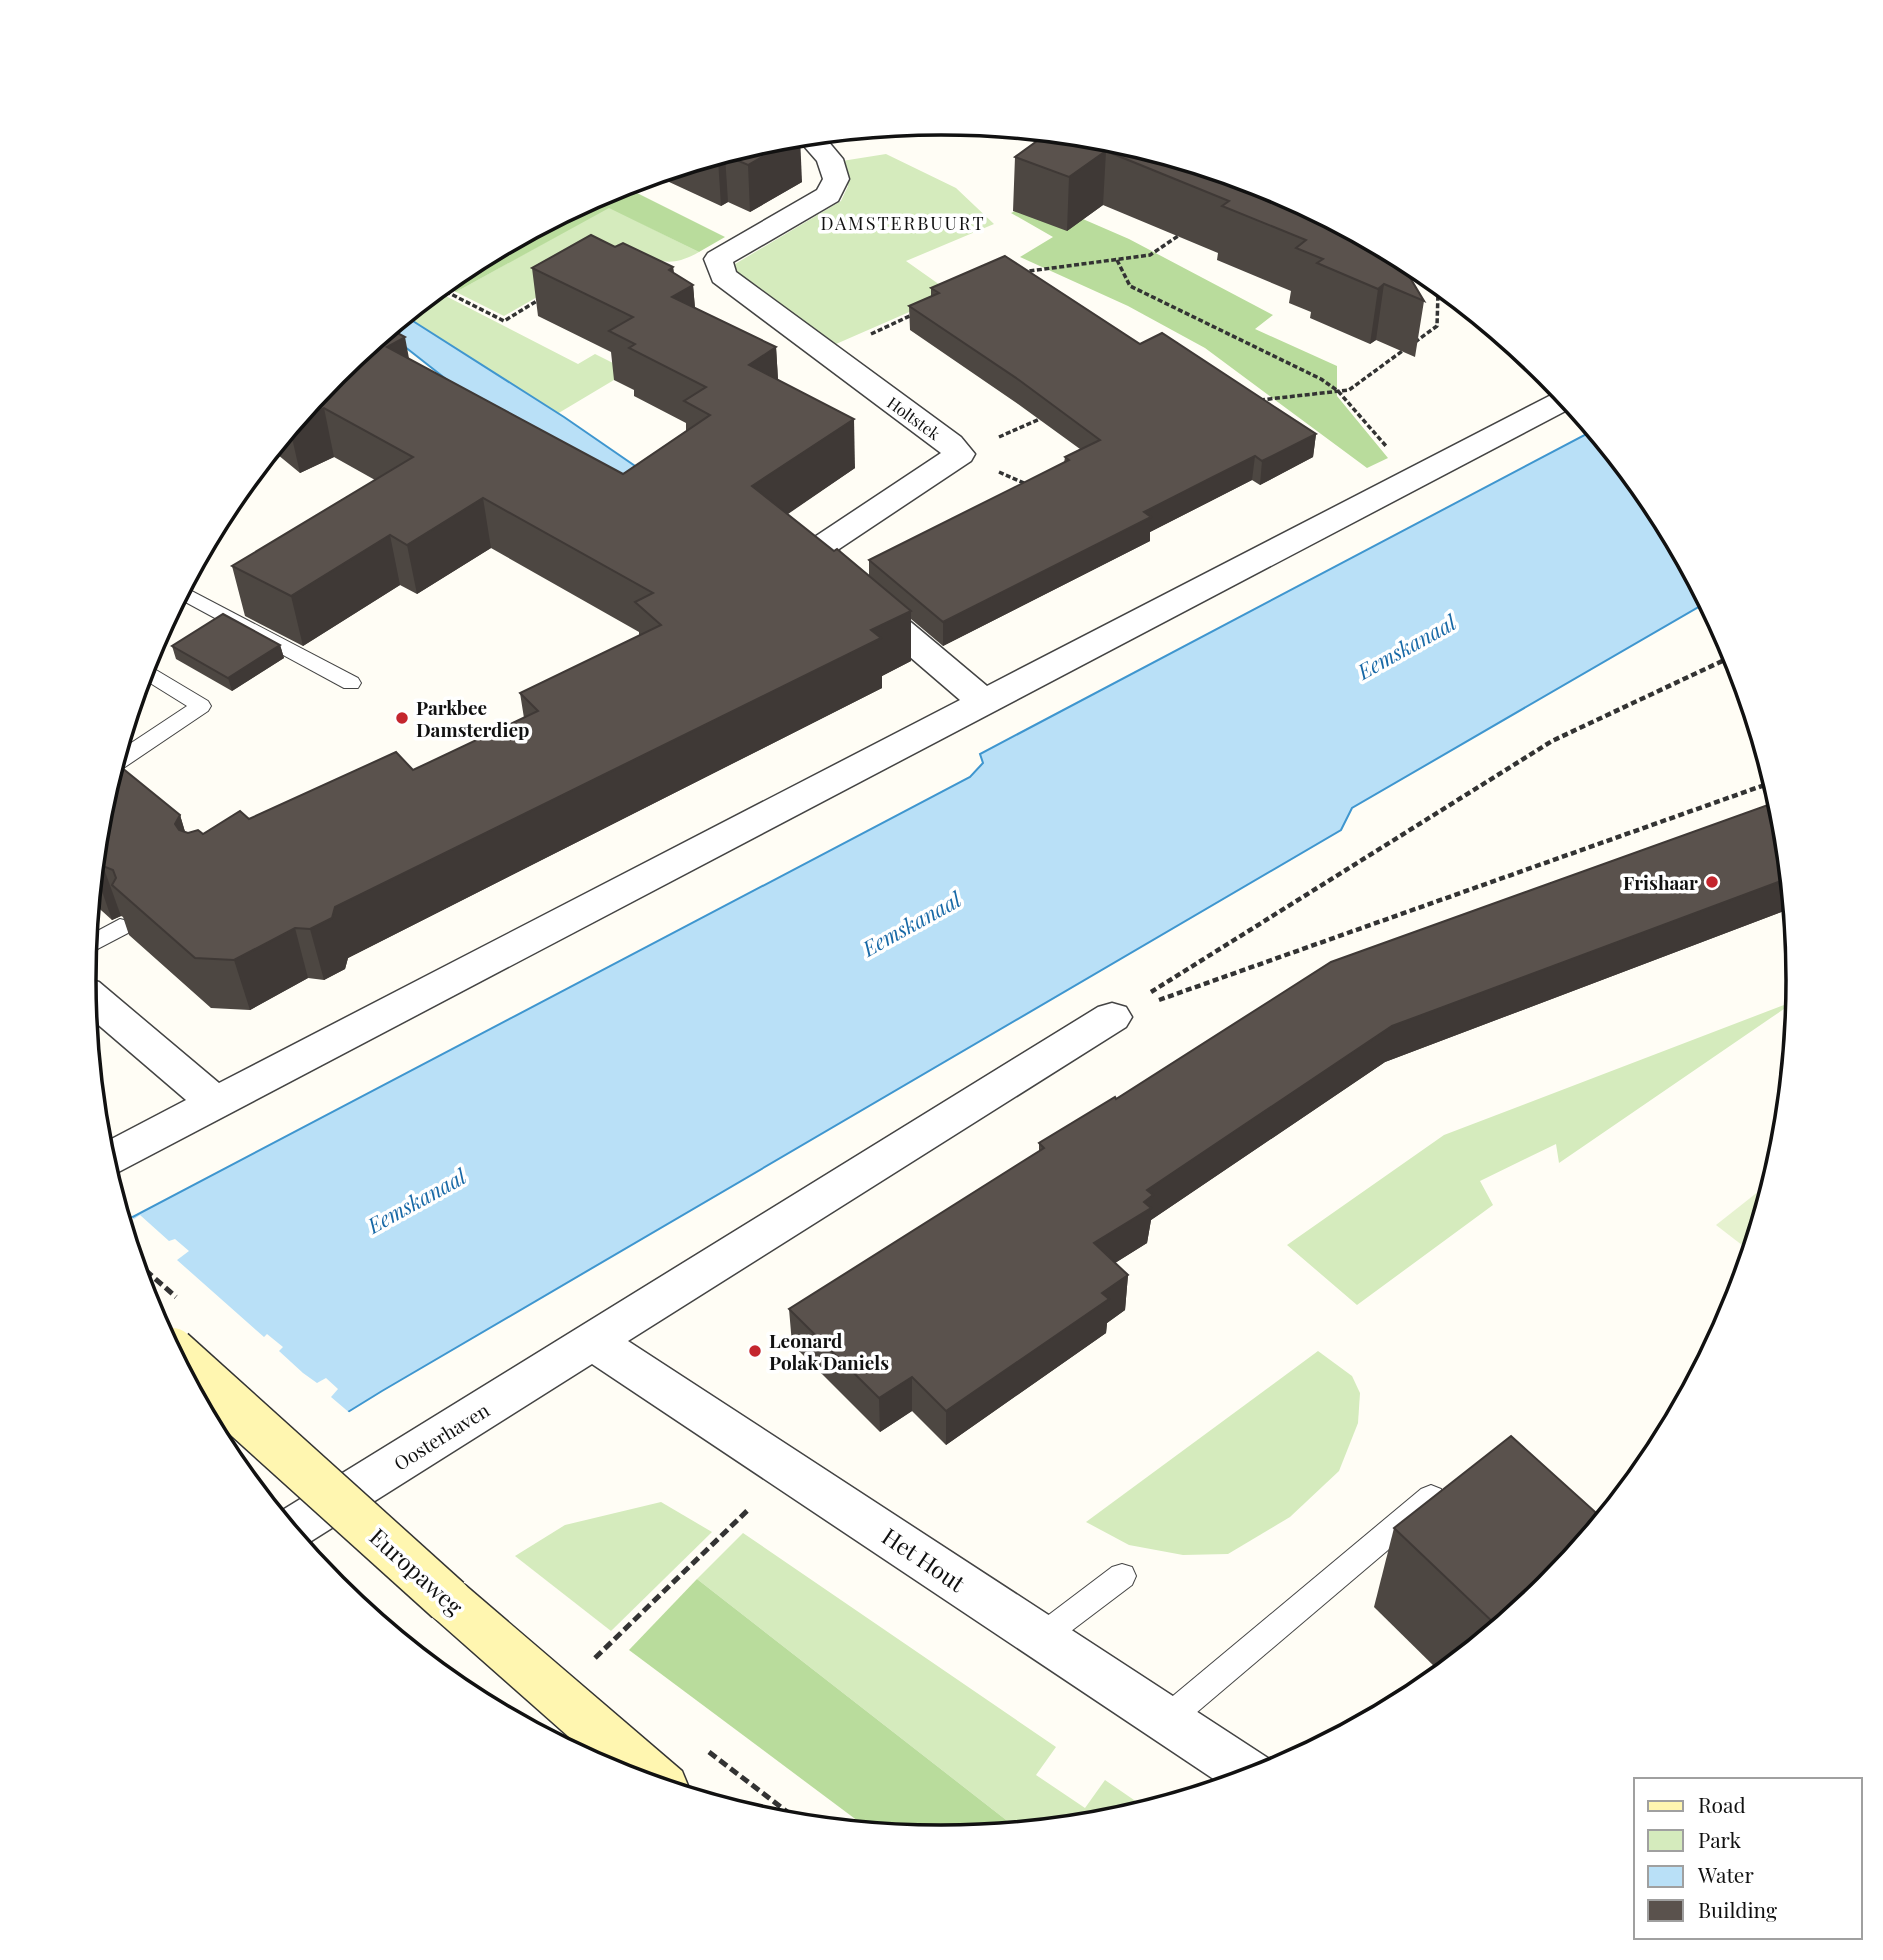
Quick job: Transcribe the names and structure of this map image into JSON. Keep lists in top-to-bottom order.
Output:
{
  "streets": {
    "main road": ["Europaweg"],
    "street": ["Holtstek", "Oosterhaven", "Het Hout"]
  },
  "crossings": [
    ["Oosterhaven", "Het Hout"]
  ],
  "districts": ["DAMSTERBUURT"],
  "water": ["Eemskanaal"],
  "places": ["Parkbee Damsterdiep", "Frishaar", "Leonard Polak Daniels"],
  "legend": [
    "Road",
    "Park",
    "Water",
    "Building"
  ]
}
